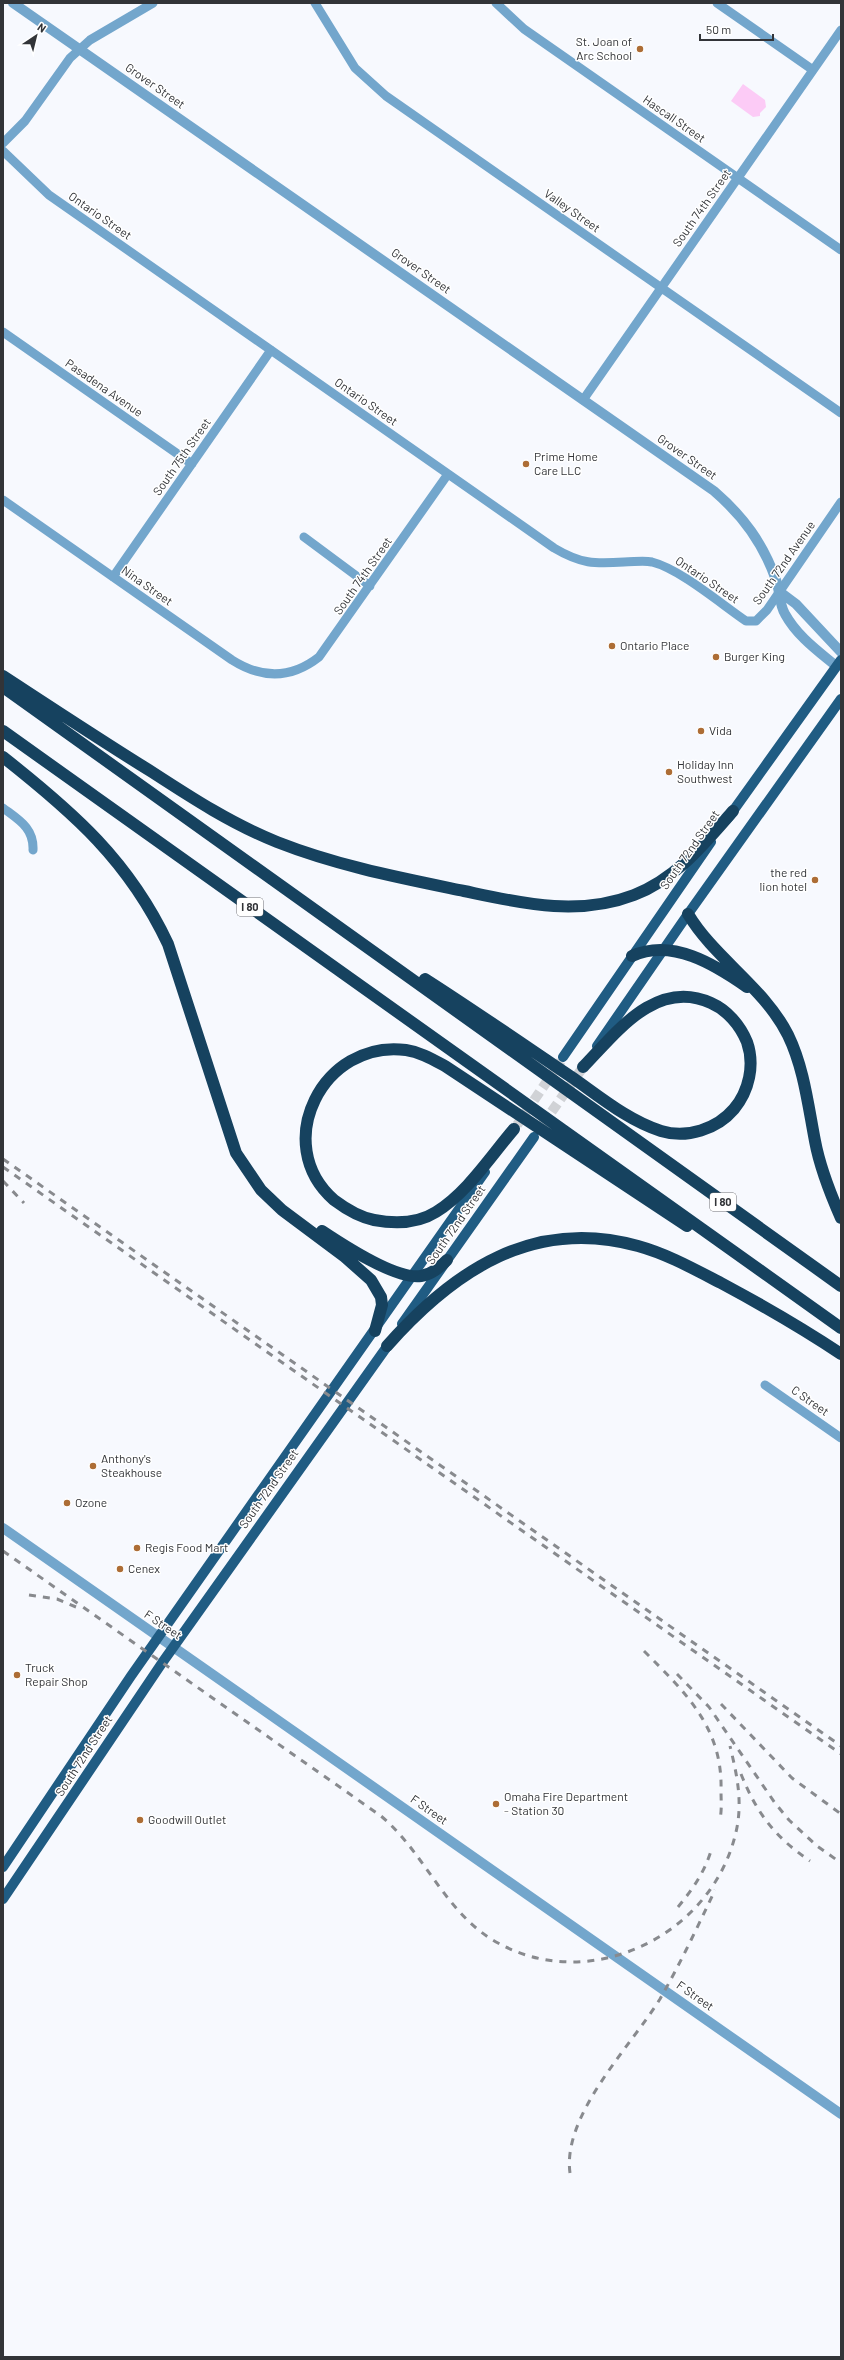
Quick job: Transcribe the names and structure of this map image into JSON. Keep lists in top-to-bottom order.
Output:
{
  "streets": {
    "highway": ["I 80"],
    "main road": ["South 72nd Street"],
    "street": [
      "Grover Street",
      "Hascall Street",
      "South 74th Street",
      "Valley Street",
      "Ontario Street",
      "Pasadena Avenue",
      "South 75th Street",
      "South 72nd Avenue",
      "Nina Street",
      "C Street",
      "F Street"
    ]
  },
  "crossings": [
    ["Grover Street", "South 74th Street"],
    ["Grover Street", "South 72nd Avenue"],
    ["Grover Street", "South 72nd Street"],
    ["Hascall Street", "South 74th Street"],
    ["South 74th Street", "Valley Street"],
    ["South 74th Street", "Ontario Street"],
    ["South 74th Street", "Nina Street"],
    ["Ontario Street", "South 75th Street"],
    ["Ontario Street", "South 72nd Avenue"],
    ["Pasadena Avenue", "South 75th Street"],
    ["South 75th Street", "Nina Street"],
    ["South 72nd Street", "F Street"]
  ],
  "places": [
    "St. Joan of Arc School",
    "Prime Home Care LLC",
    "Ontario Place",
    "Burger King",
    "Vida",
    "Holiday Inn Southwest",
    "the red lion hotel",
    "Anthony's Steakhouse",
    "Ozone",
    "Regis Food Mart",
    "Cenex",
    "Truck Repair Shop",
    "Omaha Fire Department - Station 30",
    "Goodwill Outlet"
  ],
  "scale_bar": "50 m",
  "north": "top right"
}
